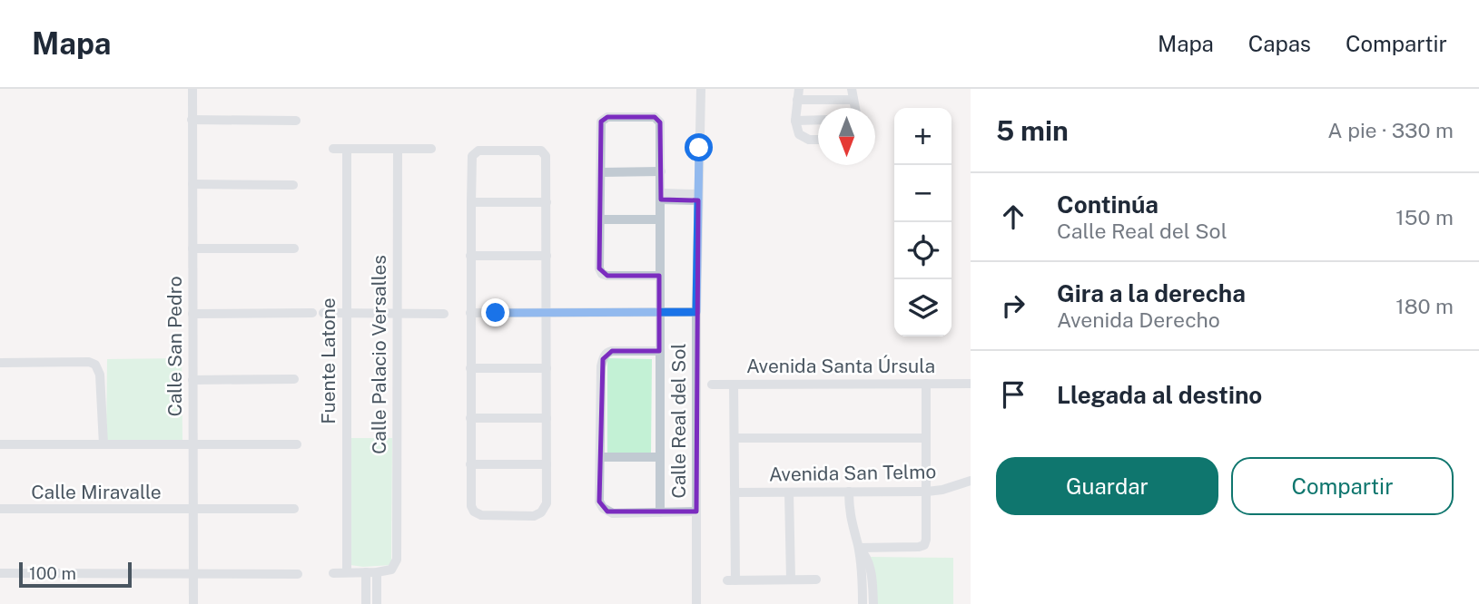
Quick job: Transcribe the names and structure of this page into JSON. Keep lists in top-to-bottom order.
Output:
{
  "streets": {
    "street": [
      "Calle San Pedro",
      "Calle Palacio Versalles",
      "Fuente Latone",
      "Avenida Santa Úrsula",
      "Calle Real del Sol",
      "Avenida San Telmo",
      "Calle Miravalle"
    ]
  },
  "crossings": [
    ["Calle San Pedro", "Calle Miravalle"]
  ],
  "scale_bar": "100 m",
  "north": "bottom",
  "page": {
    "header": "Mapa",
    "nav": ["Mapa", "Capas", "Compartir"],
    "heading": ["5 min", "A pie · 330 m"],
    "map_buttons": ["+", "−"],
    "list": [
      ["Continúa", "Calle Real del Sol", "150 m"],
      ["Gira a la derecha", "Avenida Derecho", "180 m"],
      "Llegada al destino"
    ],
    "buttons": ["Guardar", "Compartir"],
    "scale": "100 m"
  }
}
